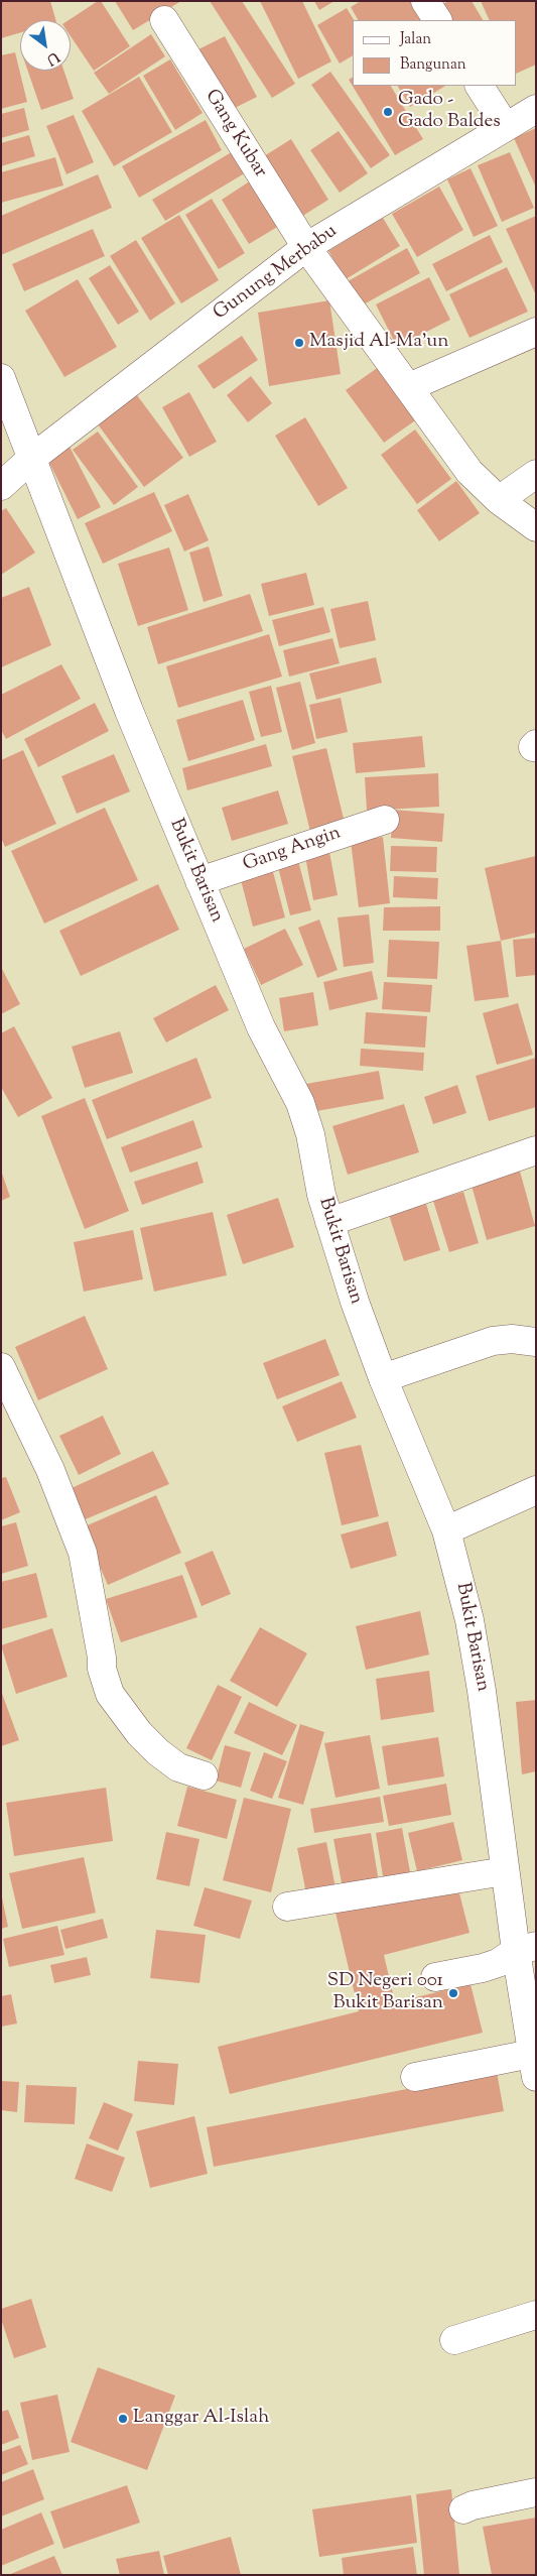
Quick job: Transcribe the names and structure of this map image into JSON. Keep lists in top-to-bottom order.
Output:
{
  "streets": {
    "street": [
      "Gang Kubar",
      "Gunung Merbabu",
      "Gang Angin",
      "Bukit Barisan"
    ]
  },
  "crossings": [
    ["Gang Kubar", "Gunung Merbabu"],
    ["Gunung Merbabu", "Bukit Barisan"],
    ["Gang Angin", "Bukit Barisan"]
  ],
  "places": [
    "Gado - Gado Baldes",
    "Masjid Al-Ma'un",
    "SD Negeri 001 Bukit Barisan",
    "Langgar Al-Islah"
  ],
  "legend": ["Jalan", "Bangunan"],
  "north": "bottom right"
}
